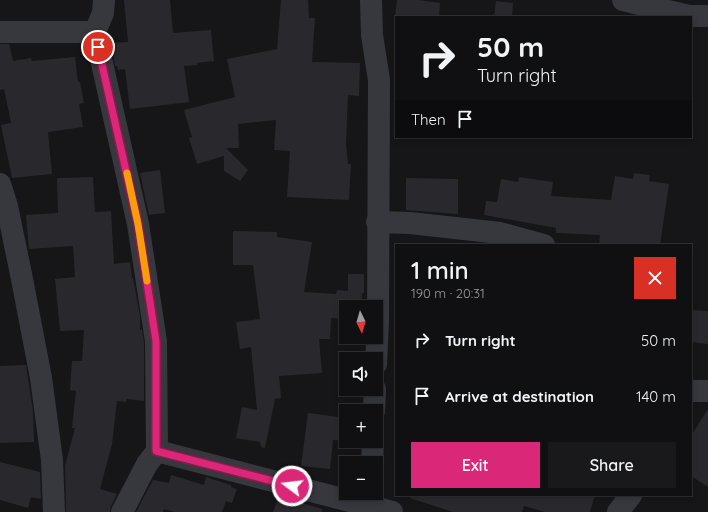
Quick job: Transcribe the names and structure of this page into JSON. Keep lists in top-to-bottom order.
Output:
{
  "north": "bottom",
  "page": {
    "turn": ["50 m", "Turn right"],
    "then": "Then",
    "heading": ["1 min", "190 m · 20:31"],
    "map_buttons": ["+", "−"],
    "list": [
      {
        "name": "Turn right",
        "value": "50 m"
      },
      {
        "name": "Arrive at destination",
        "value": "140 m"
      }
    ],
    "buttons": ["Exit", "Share"]
  }
}
